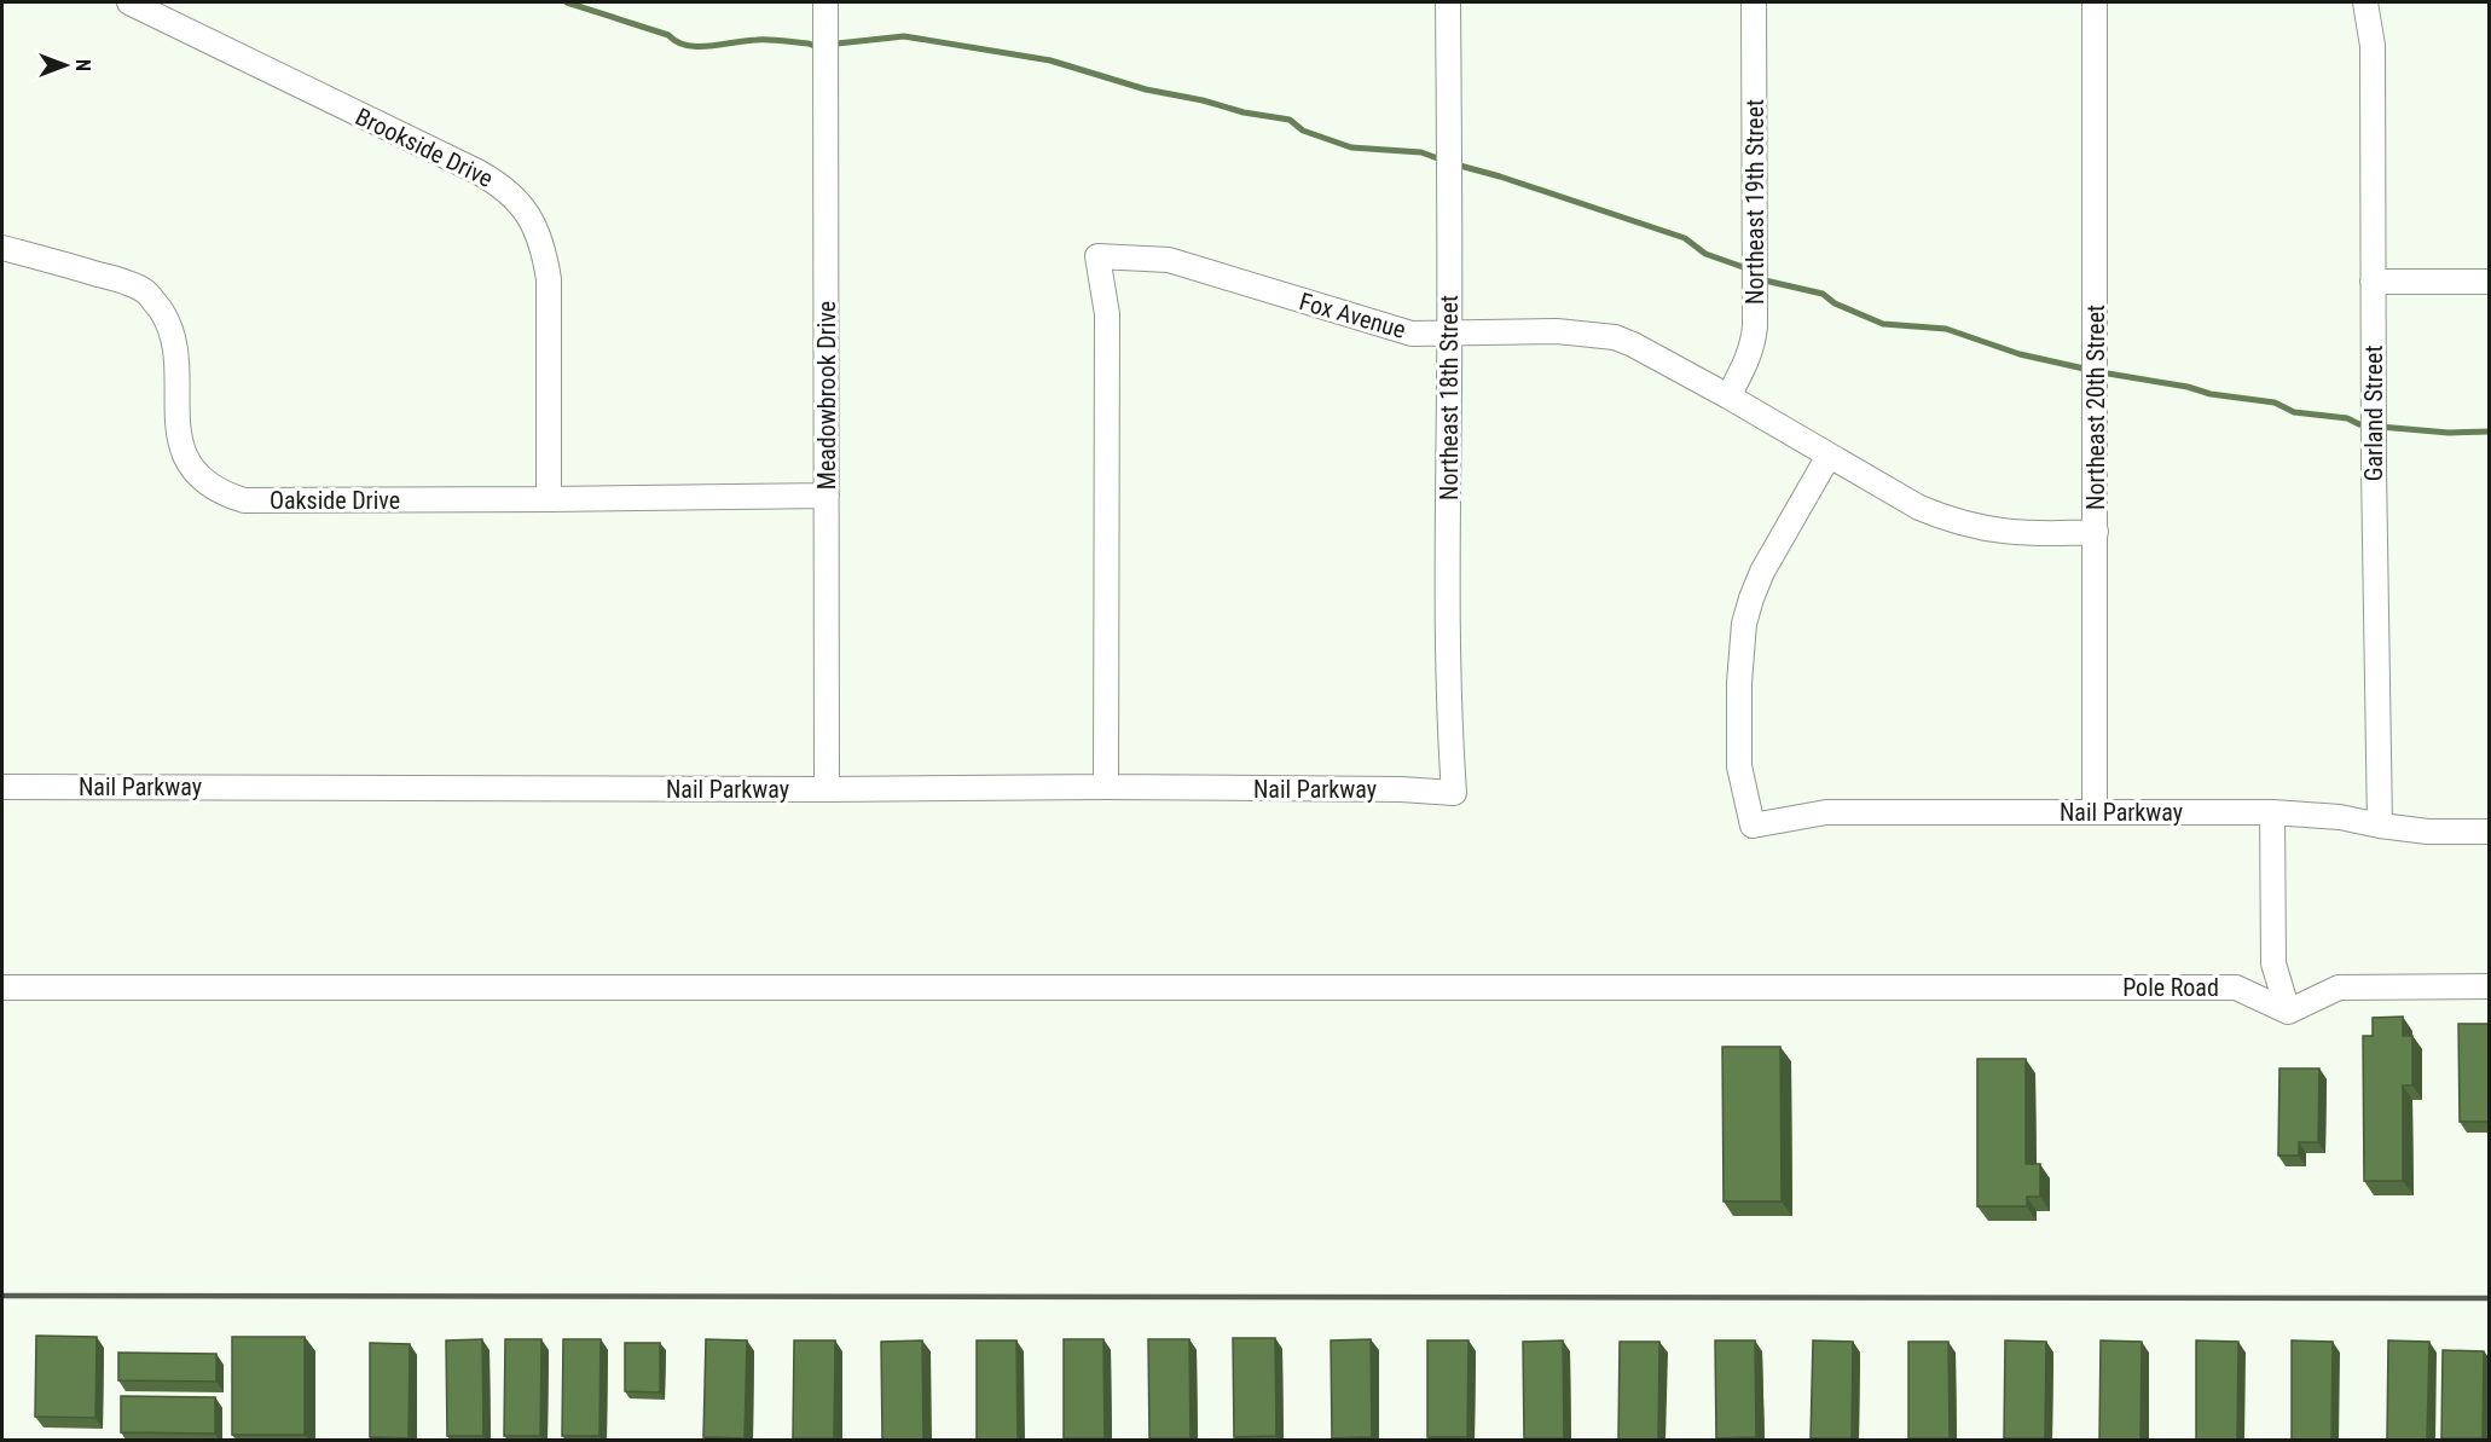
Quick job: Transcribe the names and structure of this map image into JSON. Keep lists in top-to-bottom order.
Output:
{
  "streets": {
    "street": [
      "Brookside Drive",
      "Northeast 19th Street",
      "Fox Avenue",
      "Meadowbrook Drive",
      "Northeast 18th Street",
      "Northeast 20th Street",
      "Garland Street",
      "Oakside Drive",
      "Nail Parkway",
      "Pole Road"
    ]
  },
  "crossings": [
    ["Brookside Drive", "Oakside Drive"],
    ["Northeast 19th Street", "Fox Avenue"],
    ["Fox Avenue", "Northeast 18th Street"],
    ["Fox Avenue", "Northeast 20th Street"],
    ["Fox Avenue", "Nail Parkway"],
    ["Meadowbrook Drive", "Oakside Drive"],
    ["Meadowbrook Drive", "Nail Parkway"],
    ["Northeast 18th Street", "Nail Parkway"],
    ["Northeast 20th Street", "Nail Parkway"],
    ["Garland Street", "Nail Parkway"]
  ],
  "north": "right"
}
